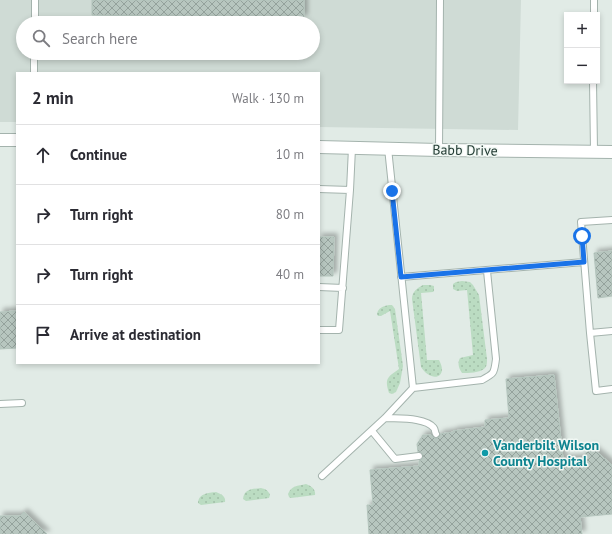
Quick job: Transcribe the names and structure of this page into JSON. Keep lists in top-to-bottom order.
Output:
{
  "streets": {
    "street": ["Babb Drive"]
  },
  "places": ["Vanderbilt Wilson County Hospital"],
  "page": {
    "map_buttons": ["+", "−"],
    "search": "Search here",
    "heading": ["2 min", "Walk · 130 m"],
    "list": [
      ["Continue", "10 m"],
      ["Turn right", "80 m"],
      ["Turn right", "40 m"],
      "Arrive at destination"
    ]
  }
}
